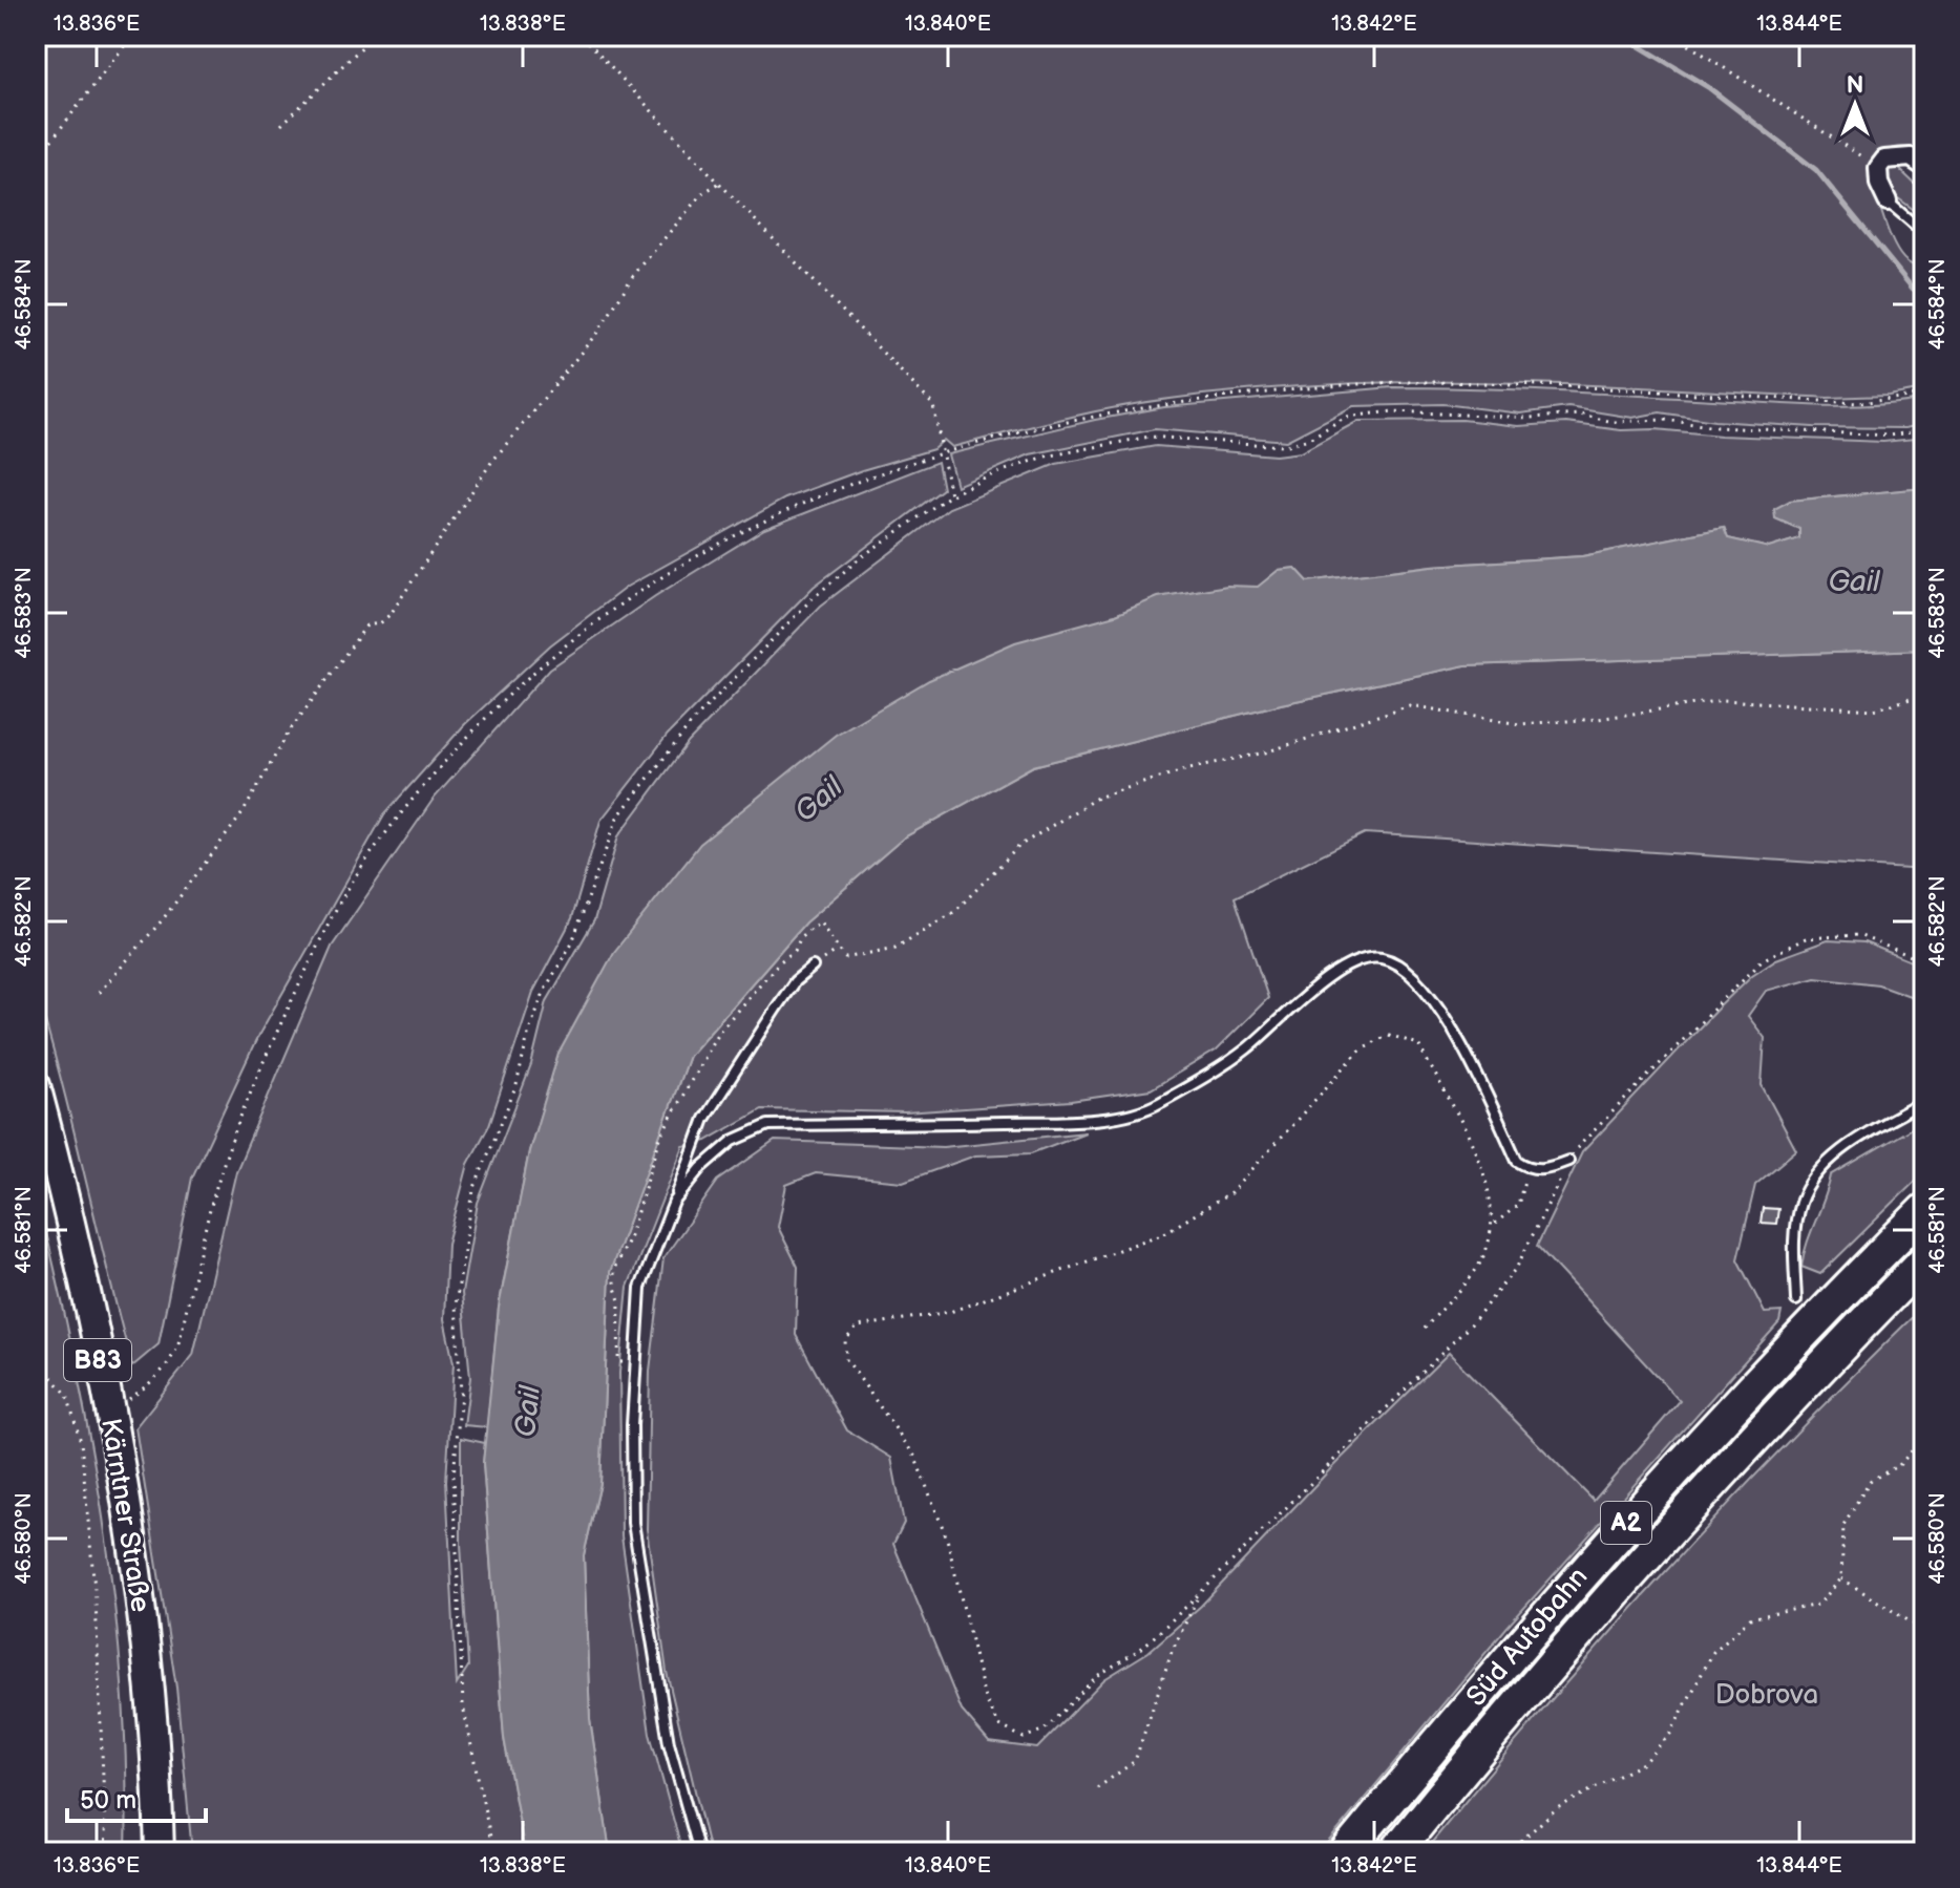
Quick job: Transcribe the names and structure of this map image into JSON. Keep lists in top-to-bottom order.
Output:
{
  "streets": {
    "highway": ["A2", "Süd Autobahn"],
    "main road": ["B83", "Kärntner Straße"]
  },
  "water": ["Gail"],
  "parks": ["Dobrova"],
  "scale_bar": "50 m",
  "north": "top",
  "coordinates": [
    "13.836°E",
    "13.838°E",
    "13.840°E",
    "13.842°E",
    "13.844°E",
    "46.584°N",
    "46.583°N",
    "46.582°N",
    "46.581°N",
    "46.580°N"
  ]
}
